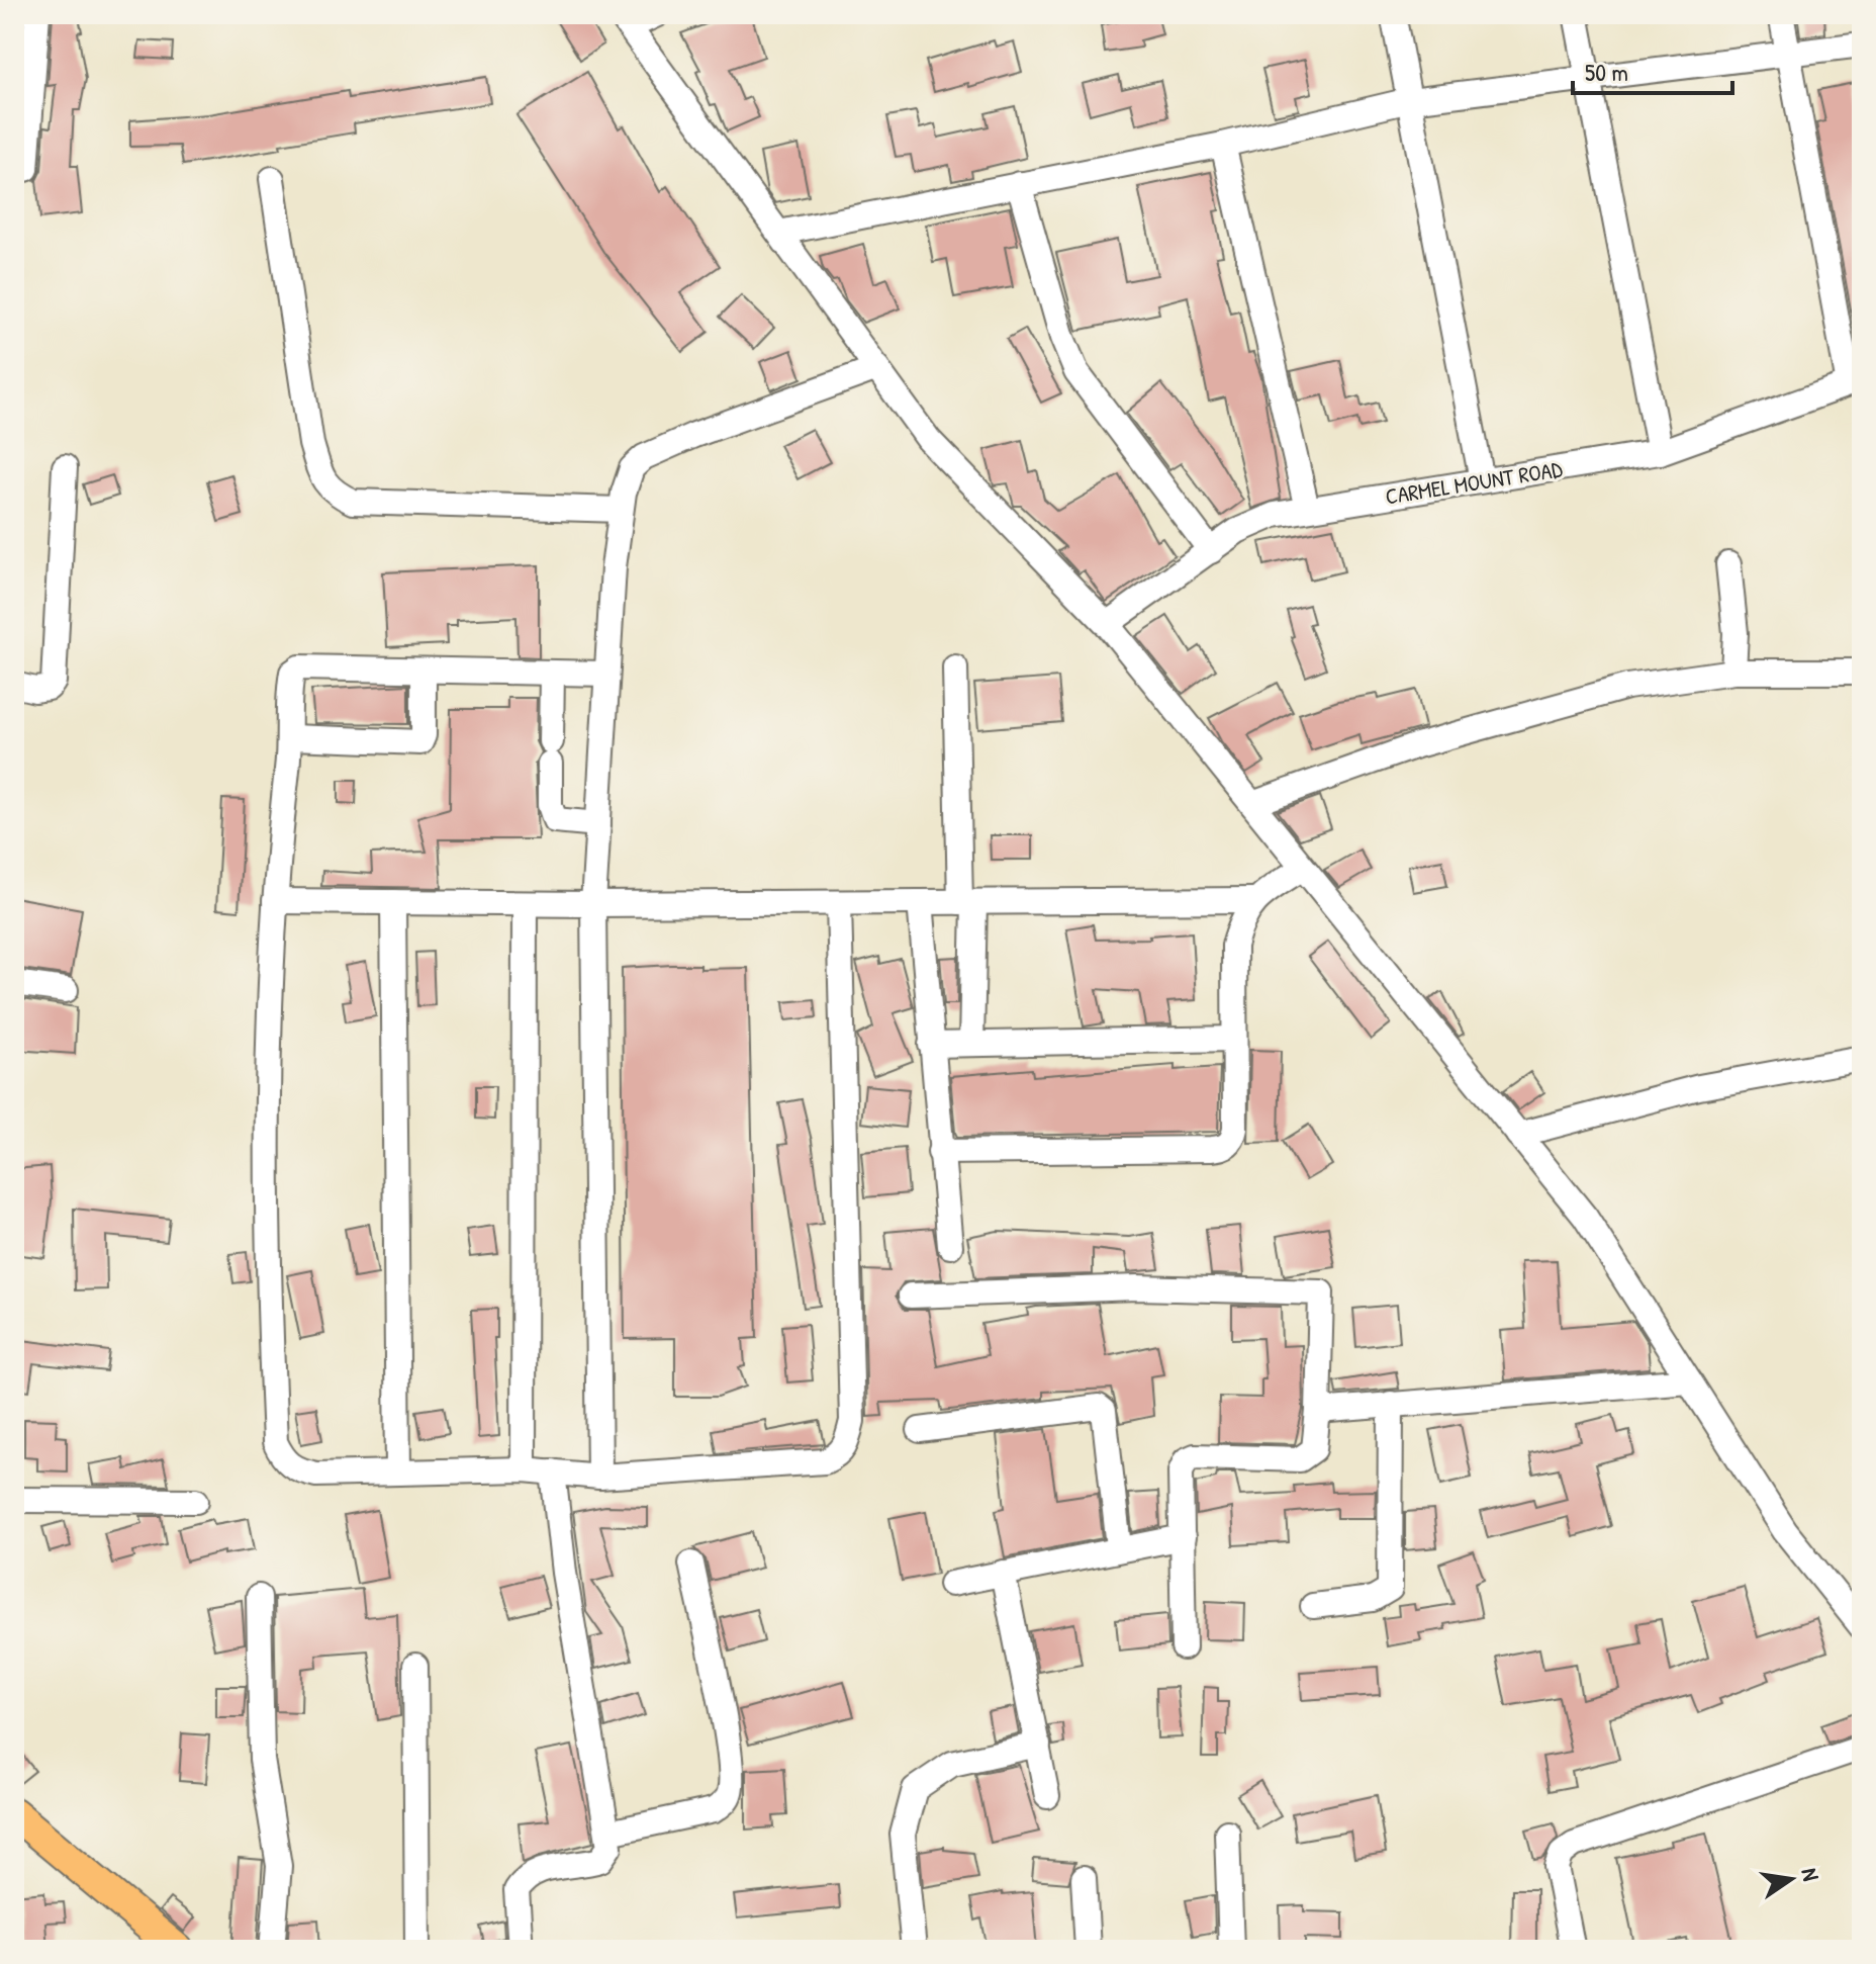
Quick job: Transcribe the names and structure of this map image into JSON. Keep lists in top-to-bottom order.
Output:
{
  "streets": {
    "street": ["CARMEL MOUNT ROAD"]
  },
  "scale_bar": "50 m",
  "north": "right"
}
